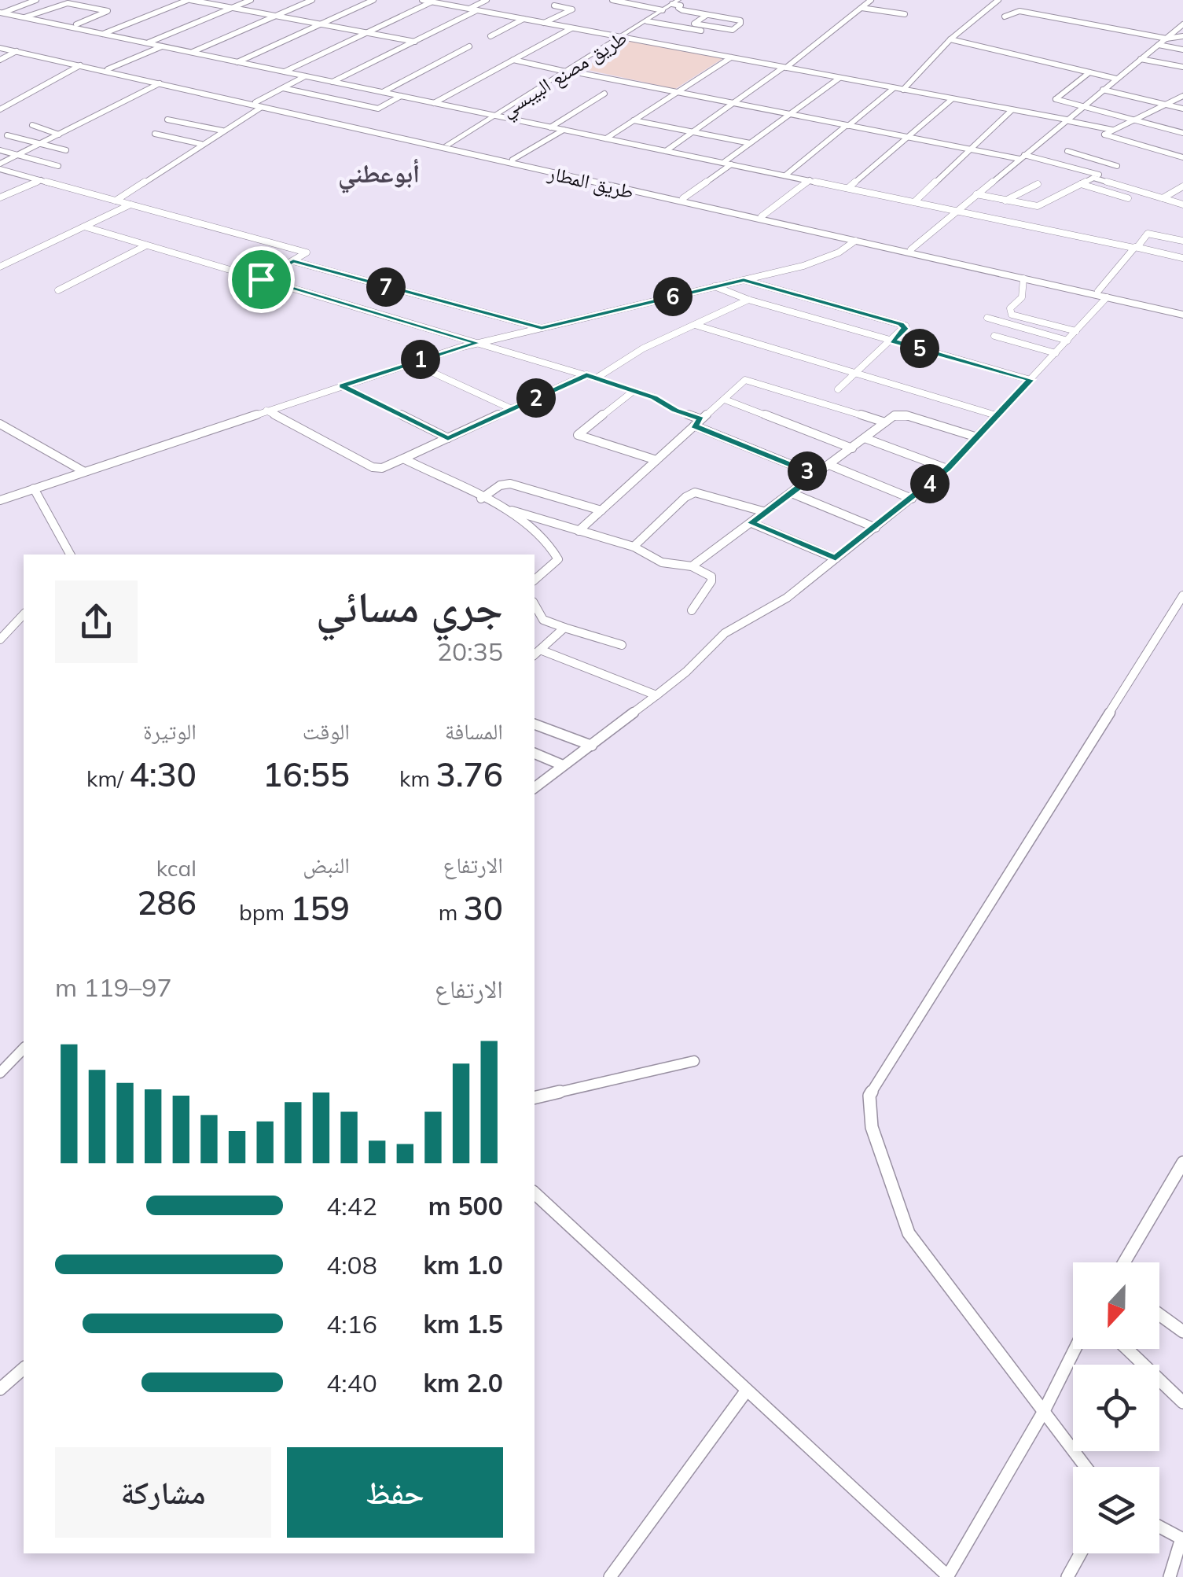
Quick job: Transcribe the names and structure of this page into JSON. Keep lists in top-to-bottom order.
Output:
{
  "streets": {
    "highway": ["طريق المطار"],
    "main road": ["طريق مصنع البيبسي"]
  },
  "crossings": [
    ["طريق مصنع البيبسي", "طريق المطار"]
  ],
  "districts": ["أبوعطني"],
  "north": "bottom",
  "page": {
    "pins": [
      "7",
      "6",
      "5",
      "1",
      "2",
      "3",
      "4"
    ],
    "heading": ["جري مسائي", "20:35"],
    "stats": [
      ["المسافة", "3.76 km"],
      ["الوقت", "16:55"],
      ["الوتيرة", "4:30 /km"],
      ["الارتفاع", "30 m"],
      ["النبض", "159 bpm"],
      ["kcal", "286"]
    ],
    "chart": ["الارتفاع", "97–119 m"],
    "list": [
      {
        "name": "500 m",
        "note": "4:42"
      },
      {
        "name": "1.0 km",
        "note": "4:08"
      },
      {
        "name": "1.5 km",
        "note": "4:16"
      },
      {
        "name": "2.0 km",
        "note": "4:40"
      }
    ],
    "buttons": ["حفظ", "مشاركة"]
  }
}
